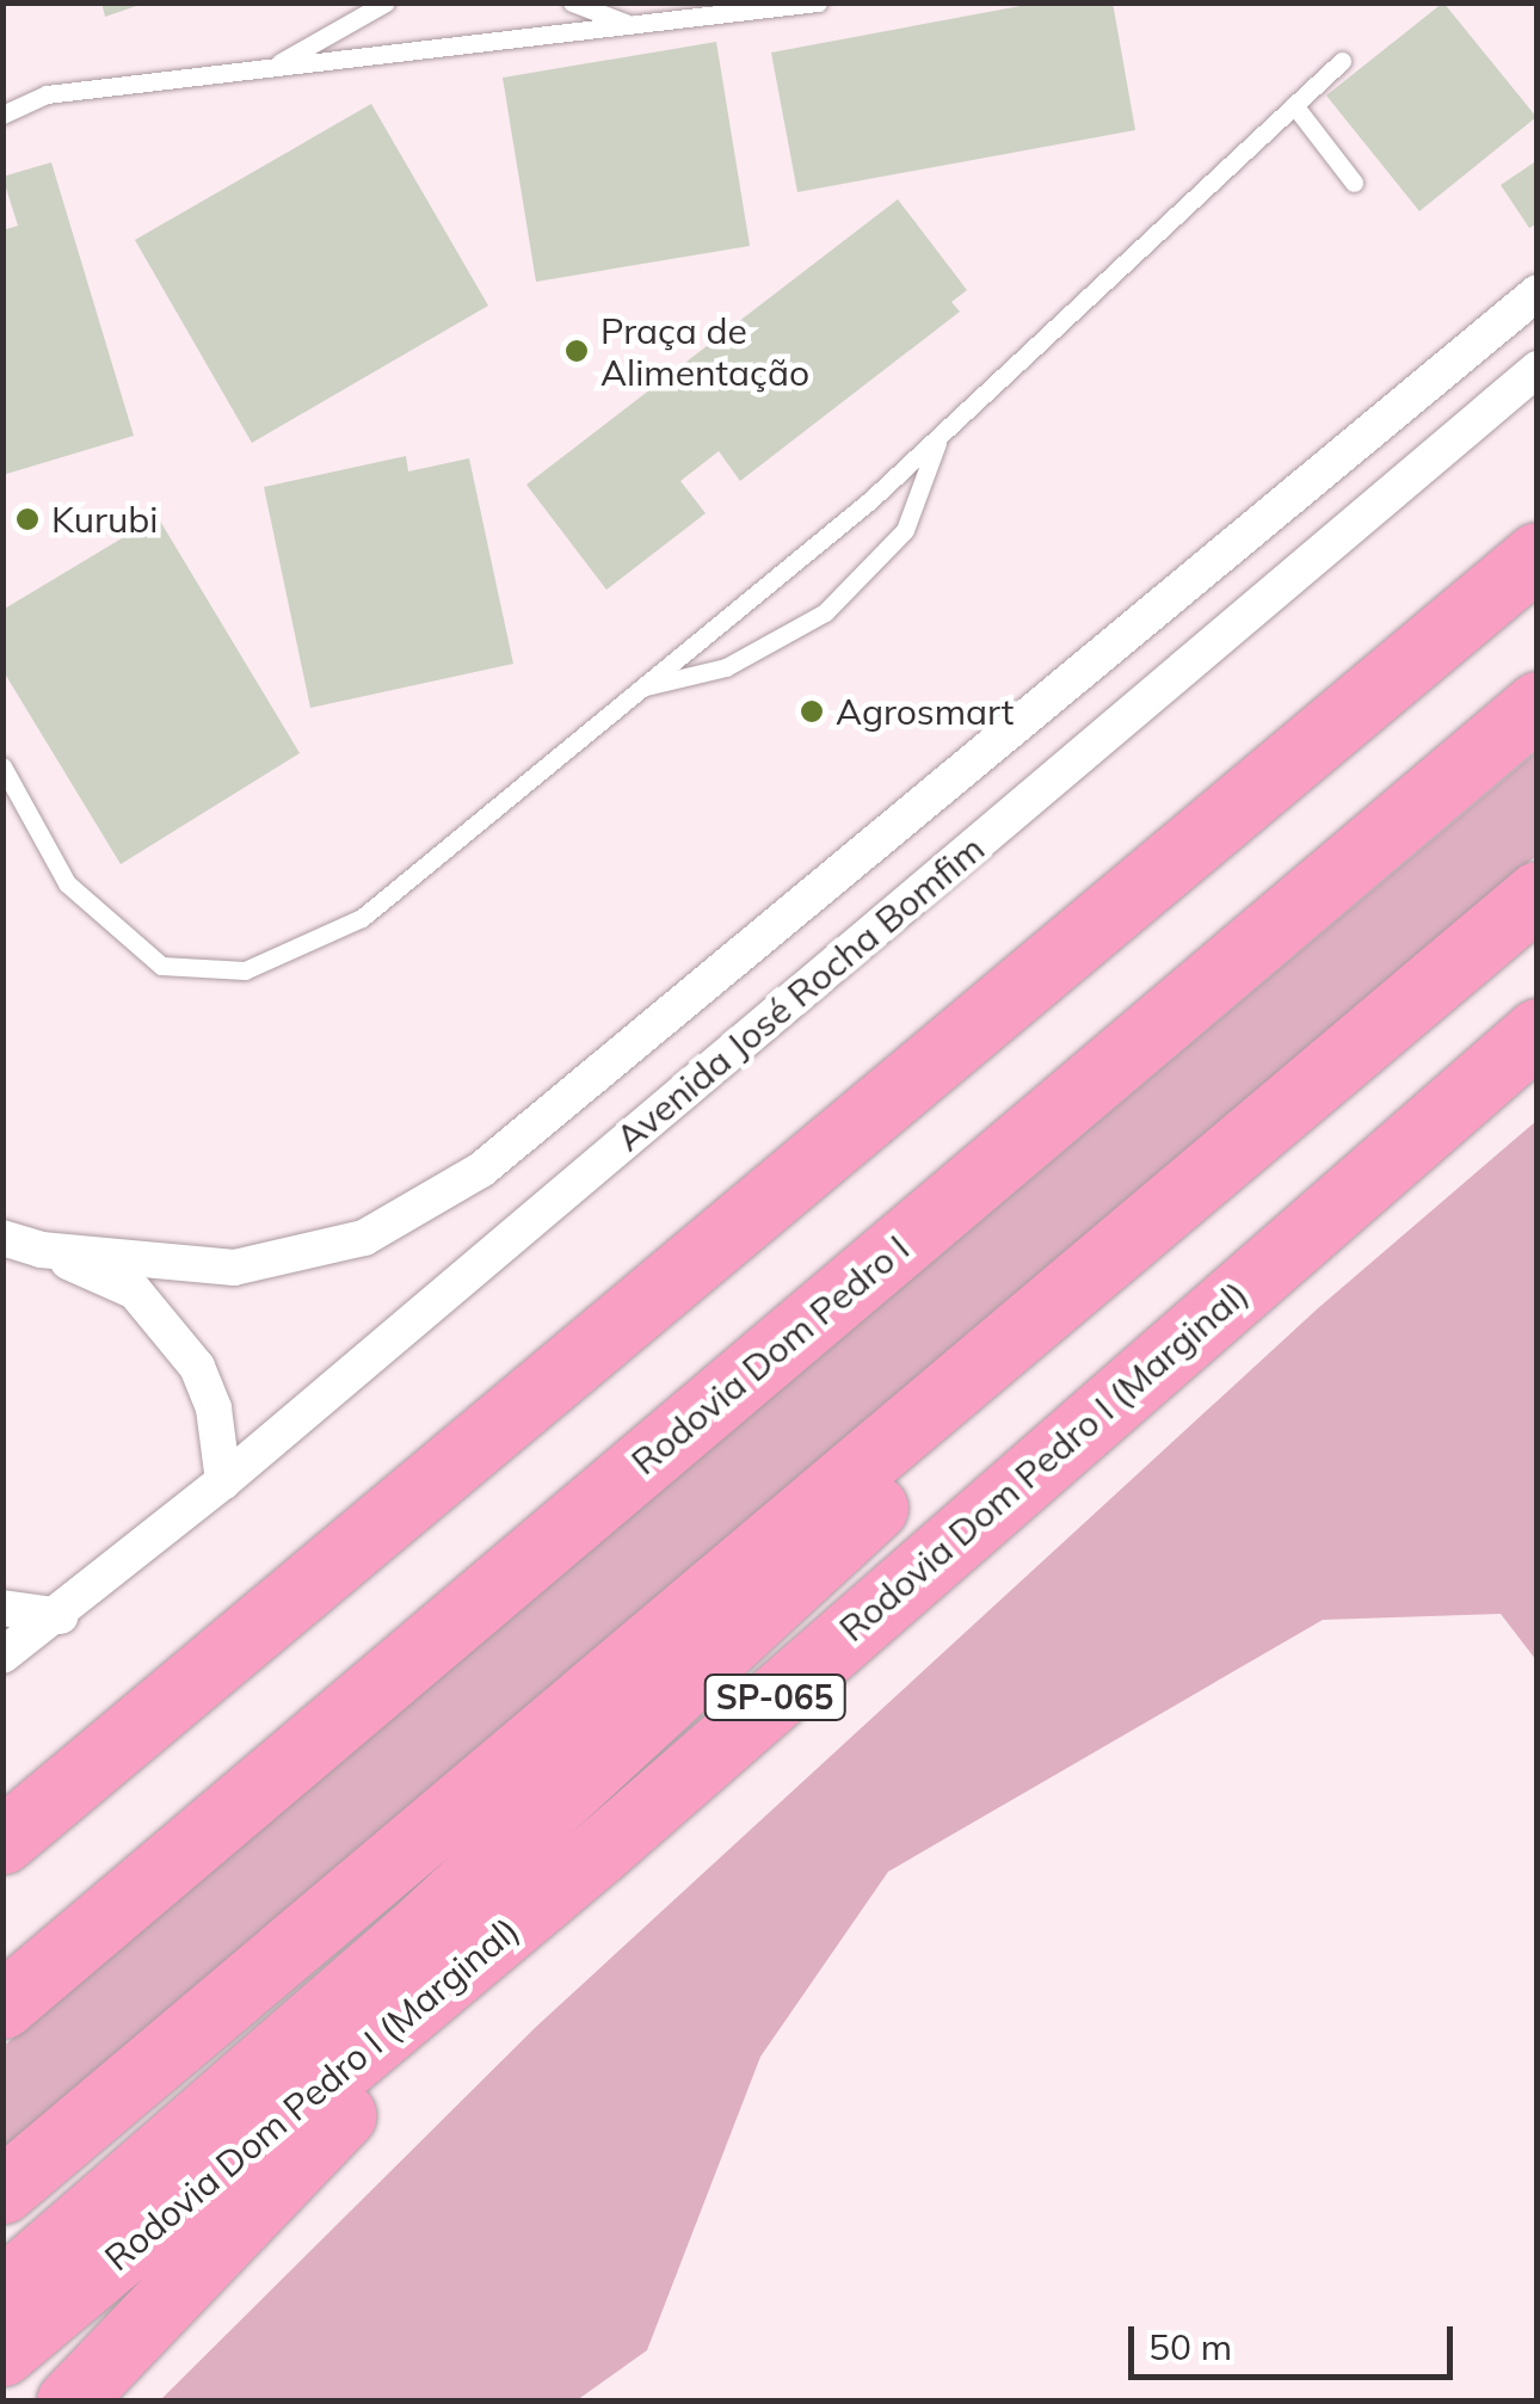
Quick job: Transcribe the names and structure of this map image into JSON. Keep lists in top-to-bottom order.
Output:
{
  "streets": {
    "highway": ["Rodovia Dom Pedro I", "Rodovia Dom Pedro I (Marginal)", "SP-065"],
    "street": ["Avenida José Rocha Bomfim"]
  },
  "places": ["Praça de Alimentação", "Kurubi", "Agrosmart"],
  "scale_bar": "50 m"
}
